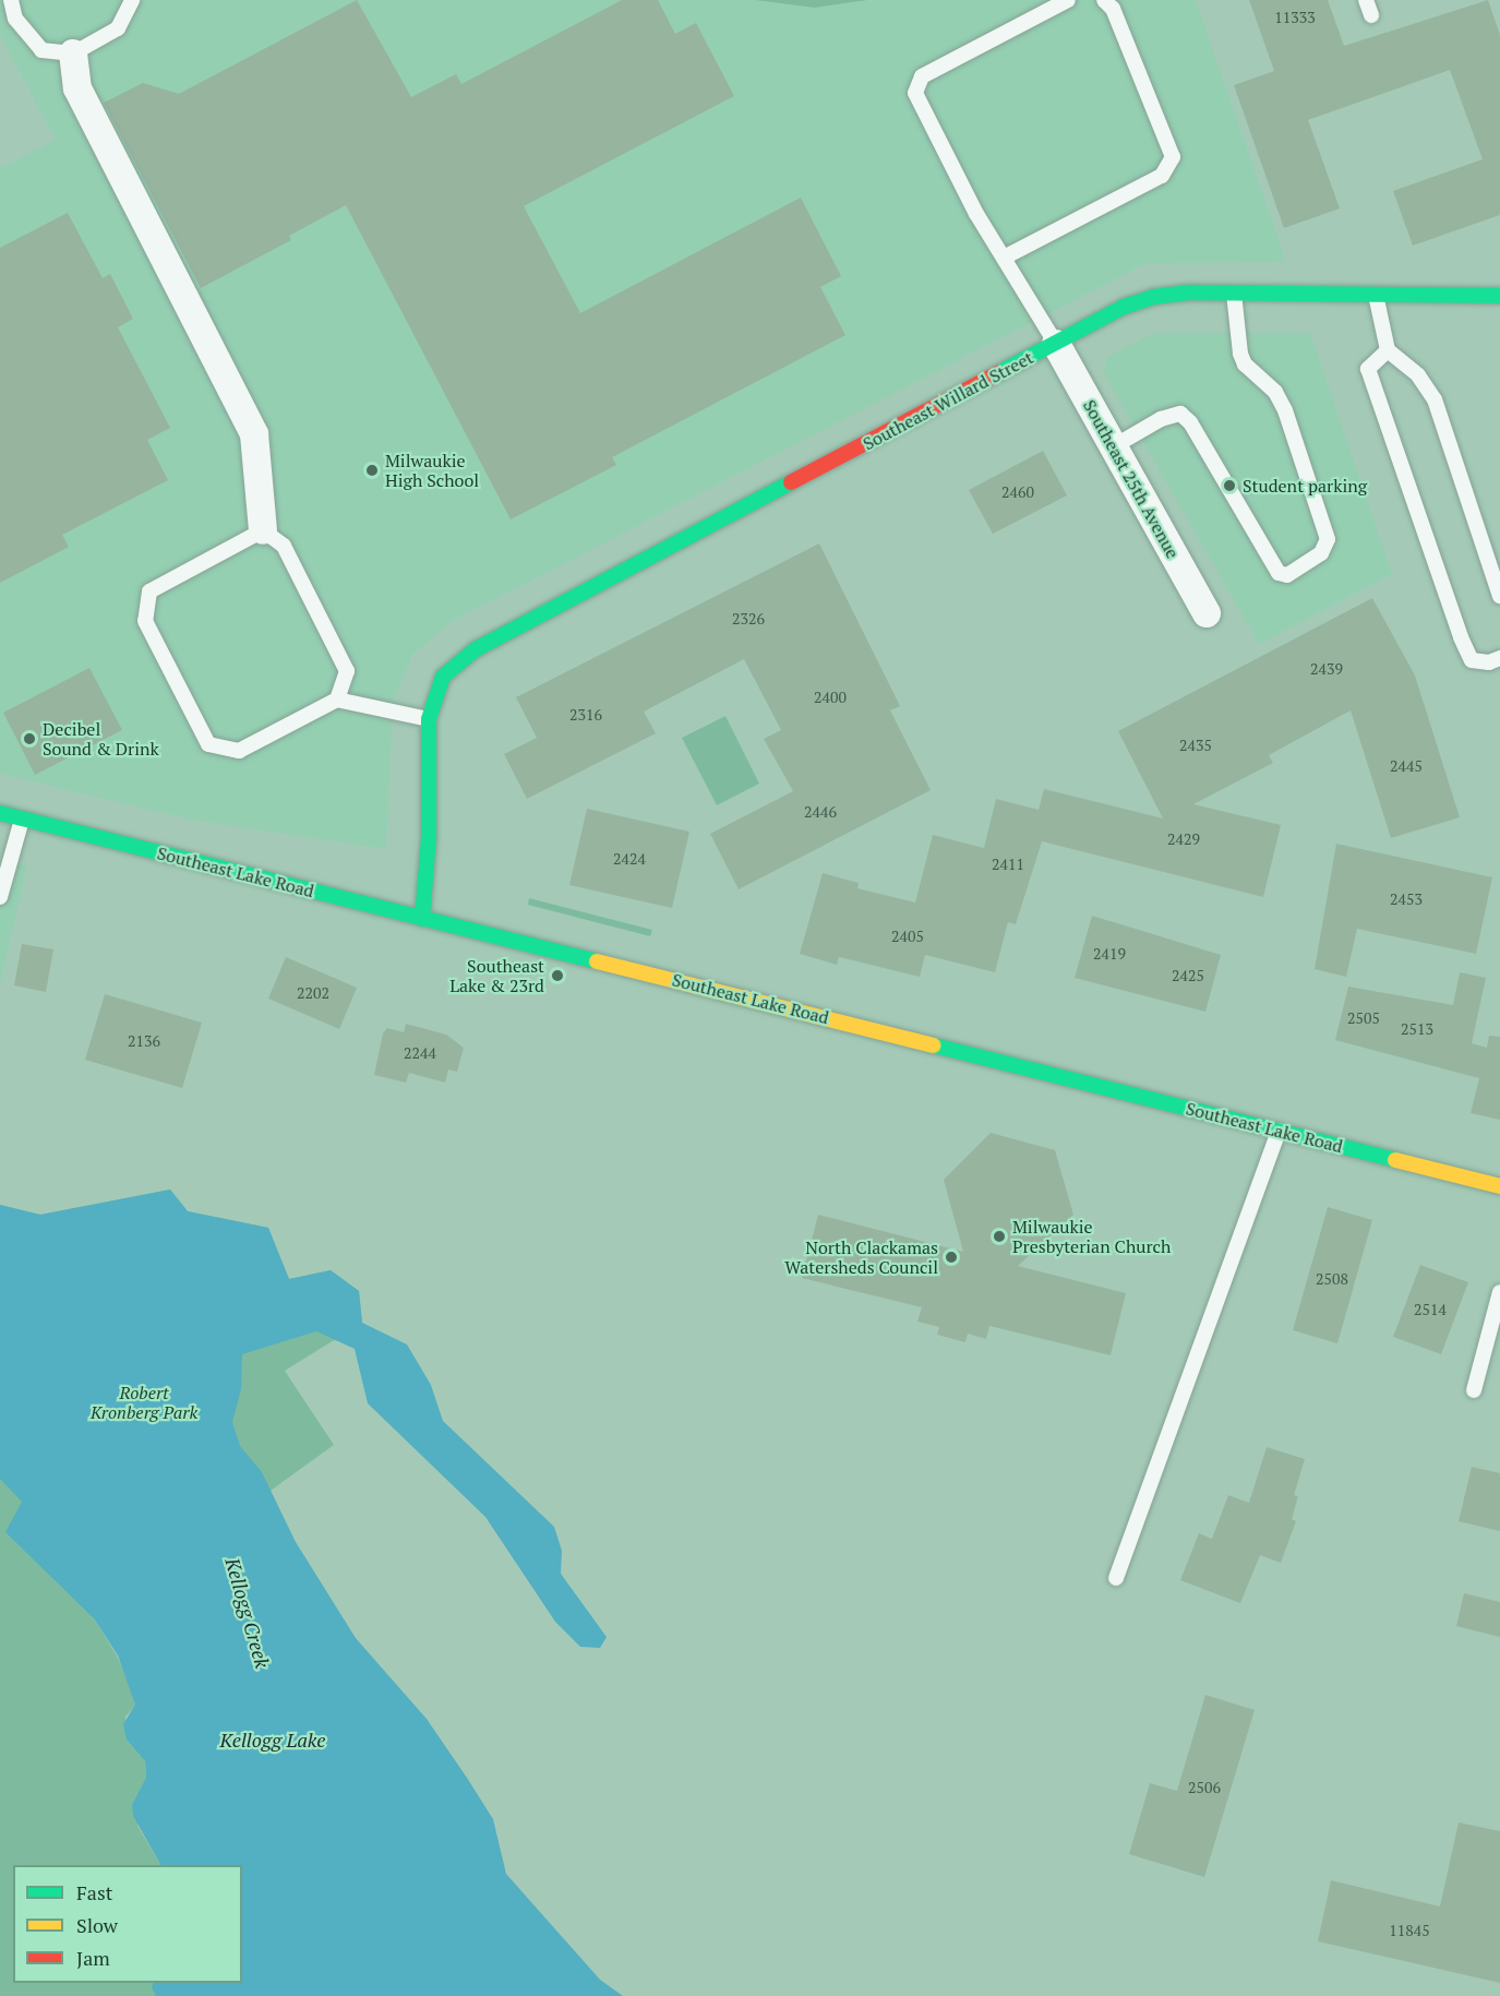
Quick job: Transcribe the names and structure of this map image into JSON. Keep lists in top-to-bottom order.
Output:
{
  "streets": {
    "street": ["Southeast Willard Street", "Southeast 25th Avenue", "Southeast Lake Road"]
  },
  "crossings": [
    ["Southeast Willard Street", "Southeast 25th Avenue"]
  ],
  "water": ["Kellogg Creek", "Kellogg Lake"],
  "parks": ["Robert Kronberg Park"],
  "places": [
    "Milwaukie High School",
    "Student parking",
    "Decibel Sound & Drink",
    "Southeast Lake & 23rd",
    "Milwaukie Presbyterian Church",
    "North Clackamas Watersheds Council"
  ],
  "house_numbers": [
    "11333",
    "2460",
    "2326",
    "2439",
    "2400",
    "2316",
    "2435",
    "2445",
    "2446",
    "2429",
    "2424",
    "2411",
    "2453",
    "2405",
    "2419",
    "2425",
    "2202",
    "2505",
    "2513",
    "2136",
    "2244",
    "2508",
    "2514",
    "2506",
    "11845"
  ],
  "legend": ["Fast", "Slow", "Jam"]
}
